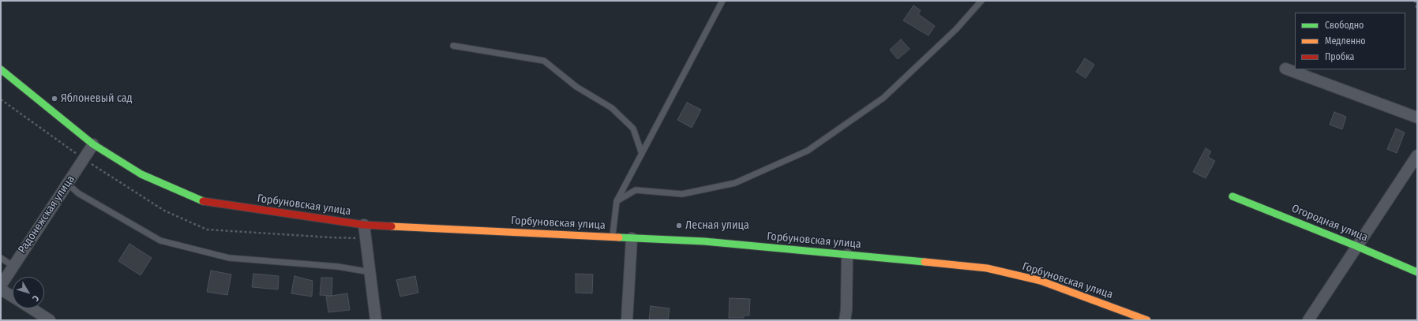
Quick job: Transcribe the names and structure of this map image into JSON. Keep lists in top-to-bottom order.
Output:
{
  "streets": {
    "main road": ["Горбуновская улица", "Огородная улица"],
    "street": ["Радонежская улица"]
  },
  "crossings": [
    ["Горбуновская улица", "Радонежская улица"]
  ],
  "places": ["Яблоневый сад", "Лесная улица"],
  "legend": ["Свободно", "Медленно", "Пробка"],
  "north": "bottom right"
}
